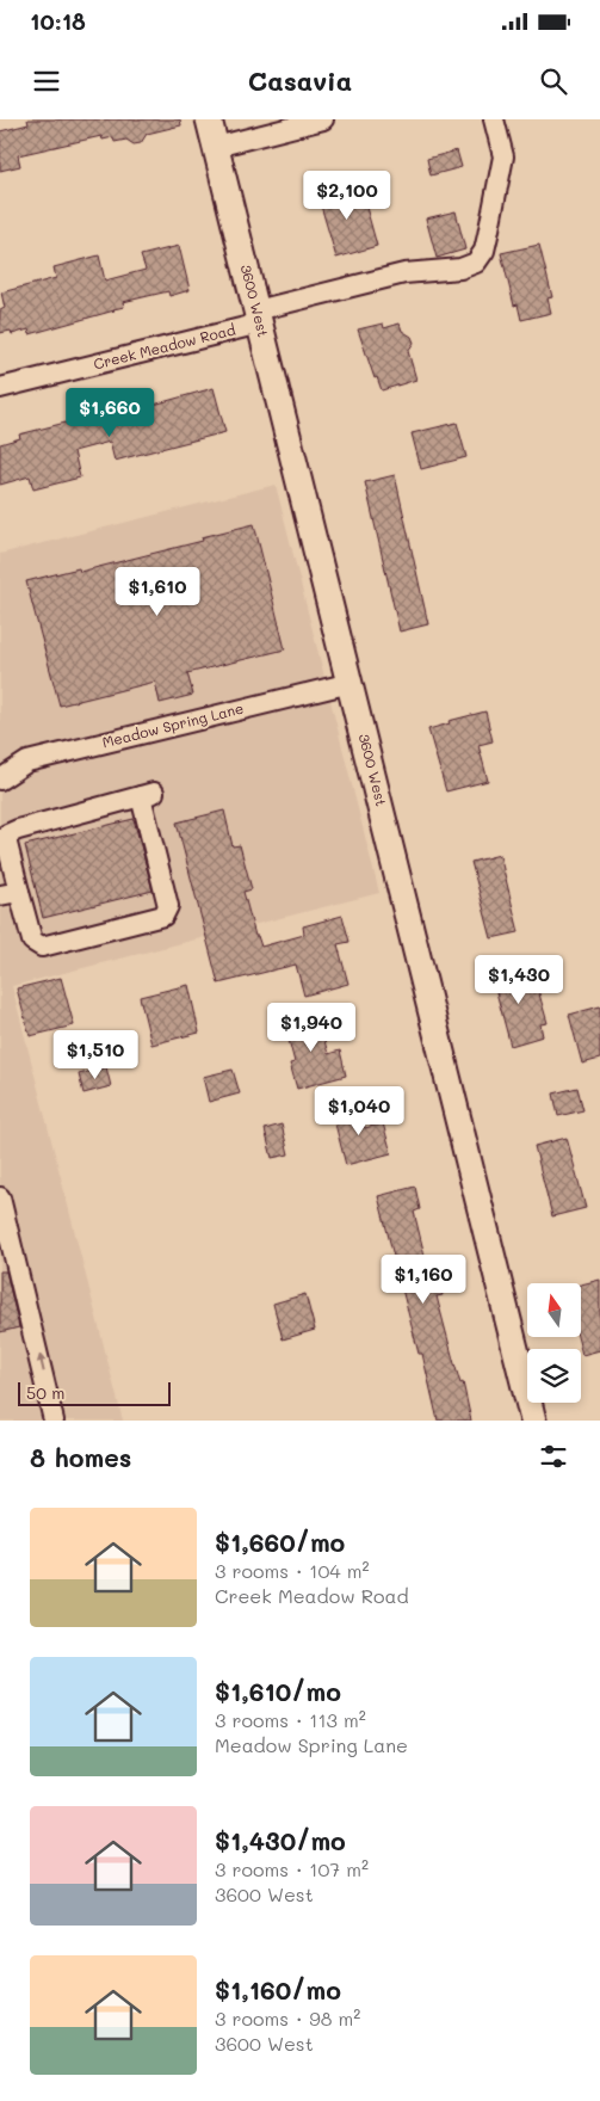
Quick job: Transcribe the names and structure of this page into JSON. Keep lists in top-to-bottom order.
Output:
{
  "streets": {
    "main road": ["3600 West"],
    "street": ["Creek Meadow Road", "Meadow Spring Lane"]
  },
  "crossings": [
    ["3600 West", "Creek Meadow Road"],
    ["3600 West", "Meadow Spring Lane"]
  ],
  "scale_bar": "50 m",
  "north": "top",
  "page": {
    "status": "10:18",
    "header": "Casavia",
    "price": [
      "$2,100",
      "$1,660",
      "$1,610",
      "$1,430",
      "$1,940",
      "$1,510",
      "$1,040",
      "$1,160"
    ],
    "scale": "50 m",
    "heading": "8 homes",
    "list": [
      {
        "name": "$1,660/mo",
        "note": "3 rooms · 104 m² · Creek Meadow Road"
      },
      {
        "name": "$1,610/mo",
        "note": "3 rooms · 113 m² · Meadow Spring Lane"
      },
      {
        "name": "$1,430/mo",
        "note": "3 rooms · 107 m² · 3600 West"
      },
      {
        "name": "$1,160/mo",
        "note": "3 rooms · 98 m² · 3600 West"
      }
    ]
  }
}
